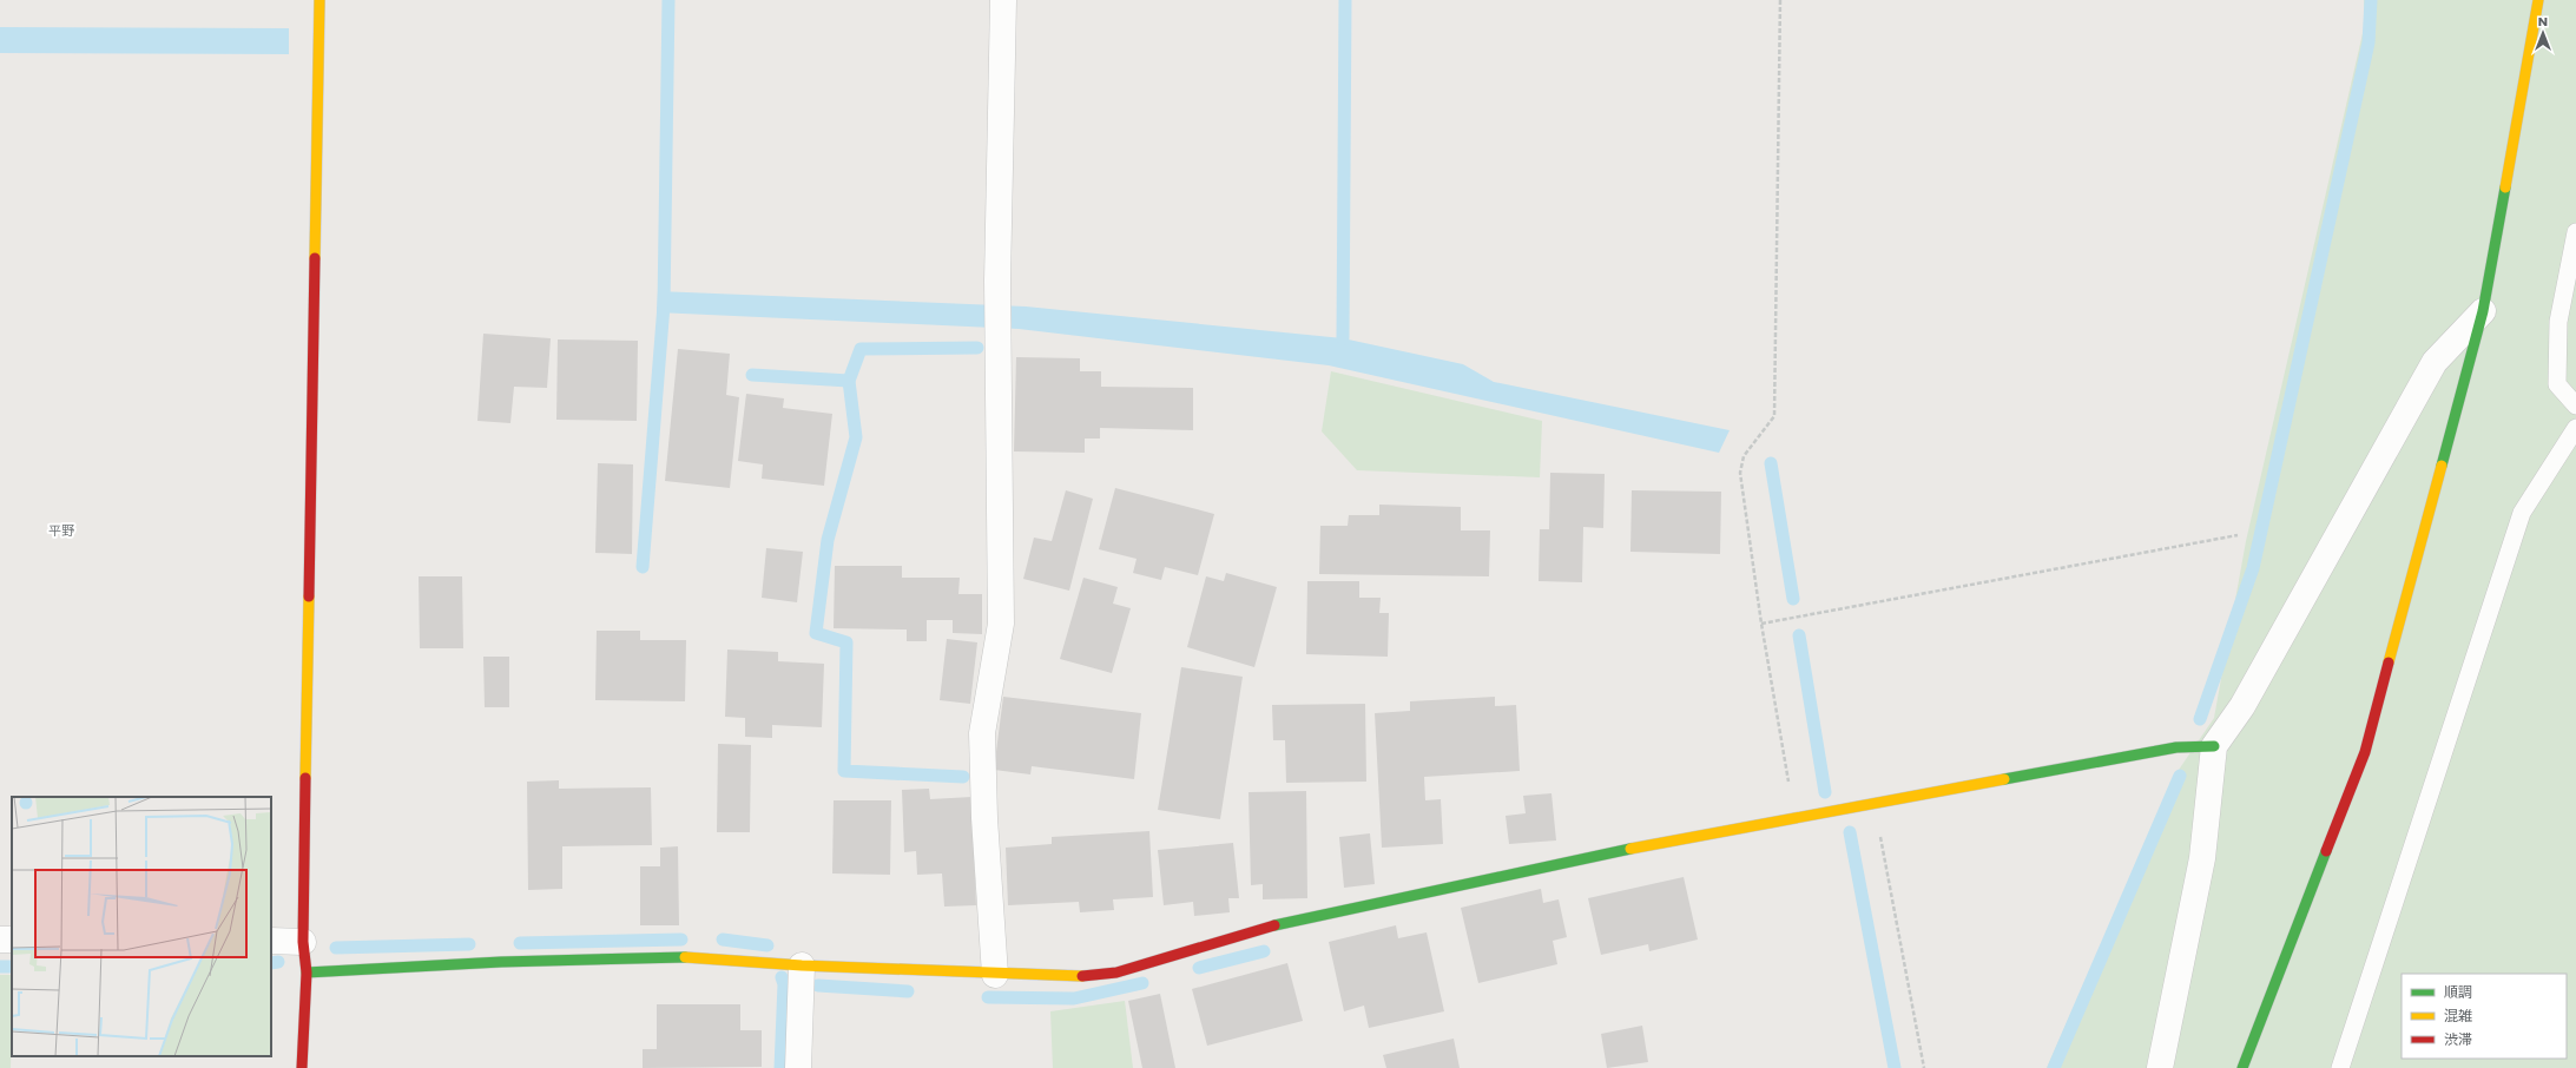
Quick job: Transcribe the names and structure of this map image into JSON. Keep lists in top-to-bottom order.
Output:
{
  "districts": ["平野"],
  "legend": ["順調", "混雑", "渋滞"],
  "north": "top"
}
